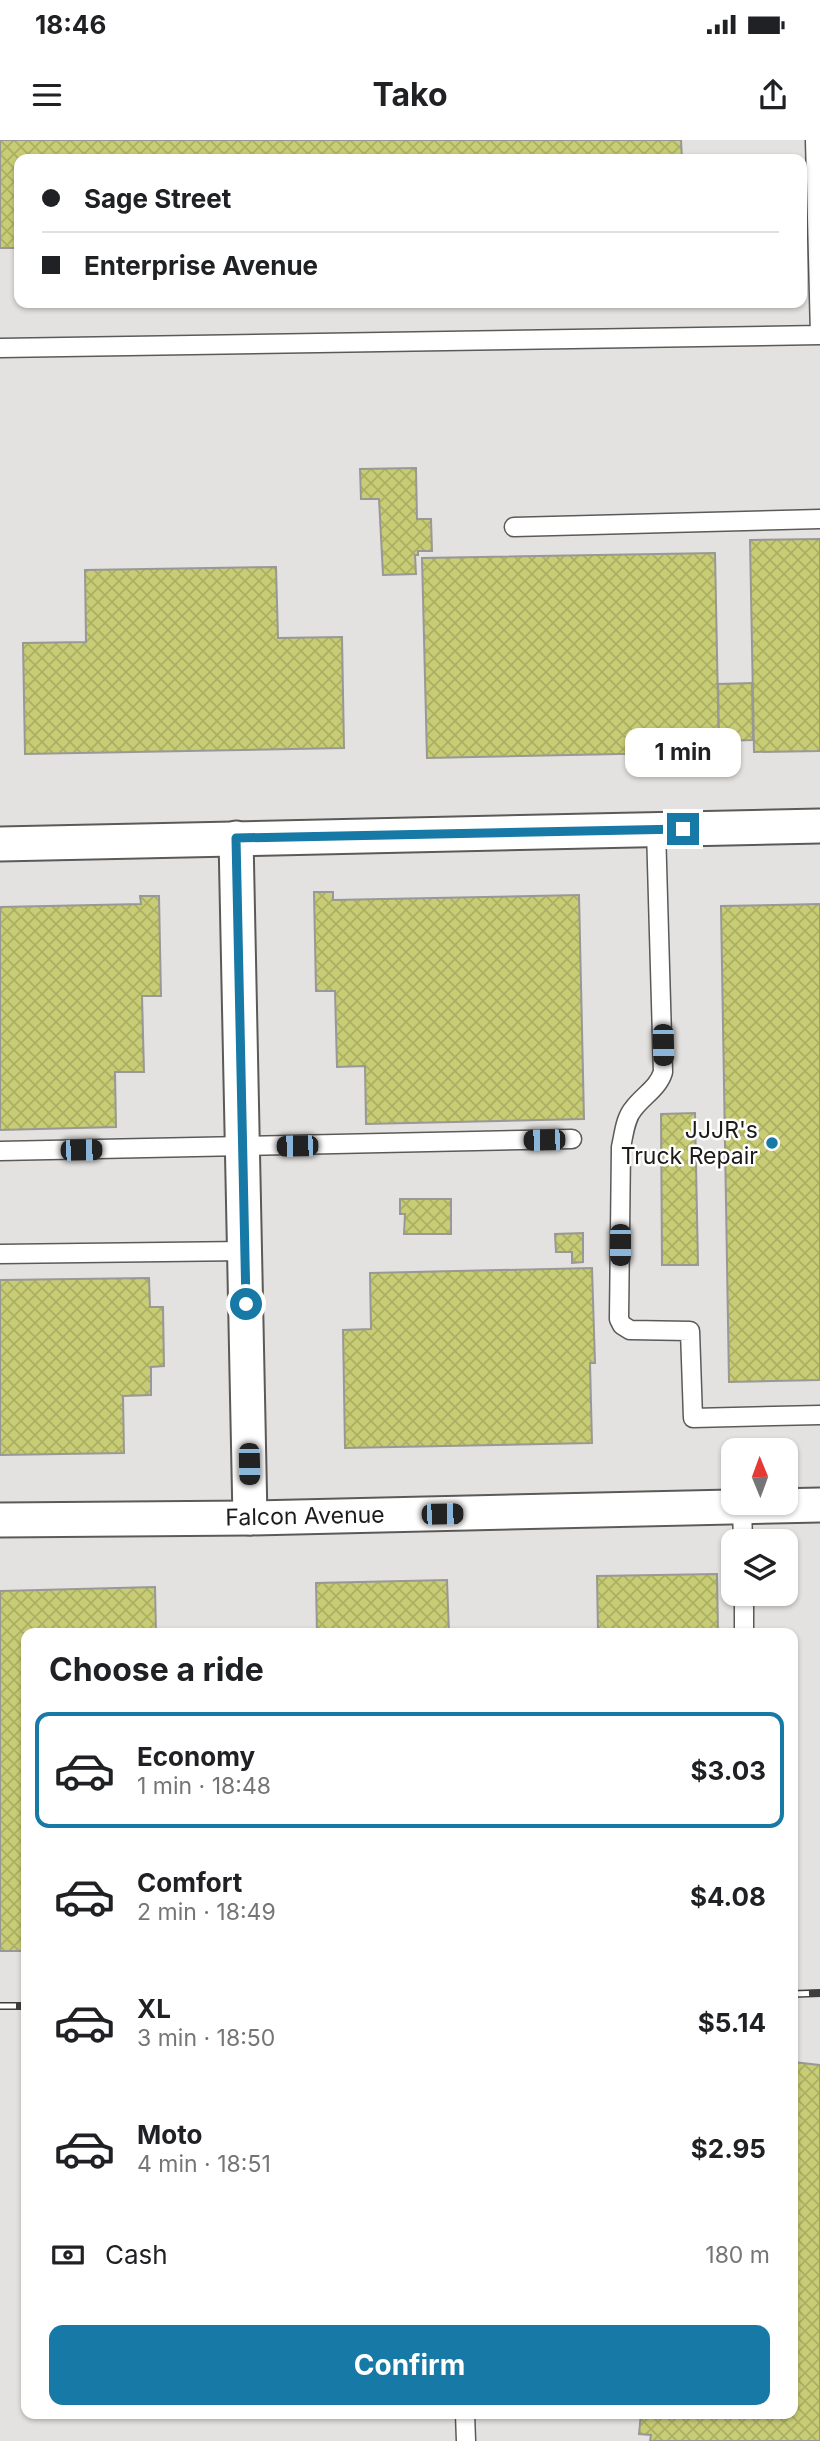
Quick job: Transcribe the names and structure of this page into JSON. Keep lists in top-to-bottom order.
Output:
{
  "streets": {
    "street": ["Falcon Avenue"]
  },
  "places": ["JJJR's Truck Repair"],
  "north": "top",
  "page": {
    "status": "18:46",
    "header": "Tako",
    "banner": ["Sage Street", "Enterprise Avenue"],
    "bubble": "1 min",
    "heading": "Choose a ride",
    "list": [
      {
        "name": "Economy",
        "note": "1 min · 18:48",
        "value": "$3.03"
      },
      {
        "name": "Comfort",
        "note": "2 min · 18:49",
        "value": "$4.08"
      },
      {
        "name": "XL",
        "note": "3 min · 18:50",
        "value": "$5.14"
      },
      {
        "name": "Moto",
        "note": "4 min · 18:51",
        "value": "$2.95"
      }
    ],
    "pay": ["Cash", "180 m"],
    "buttons": "Confirm"
  }
}
